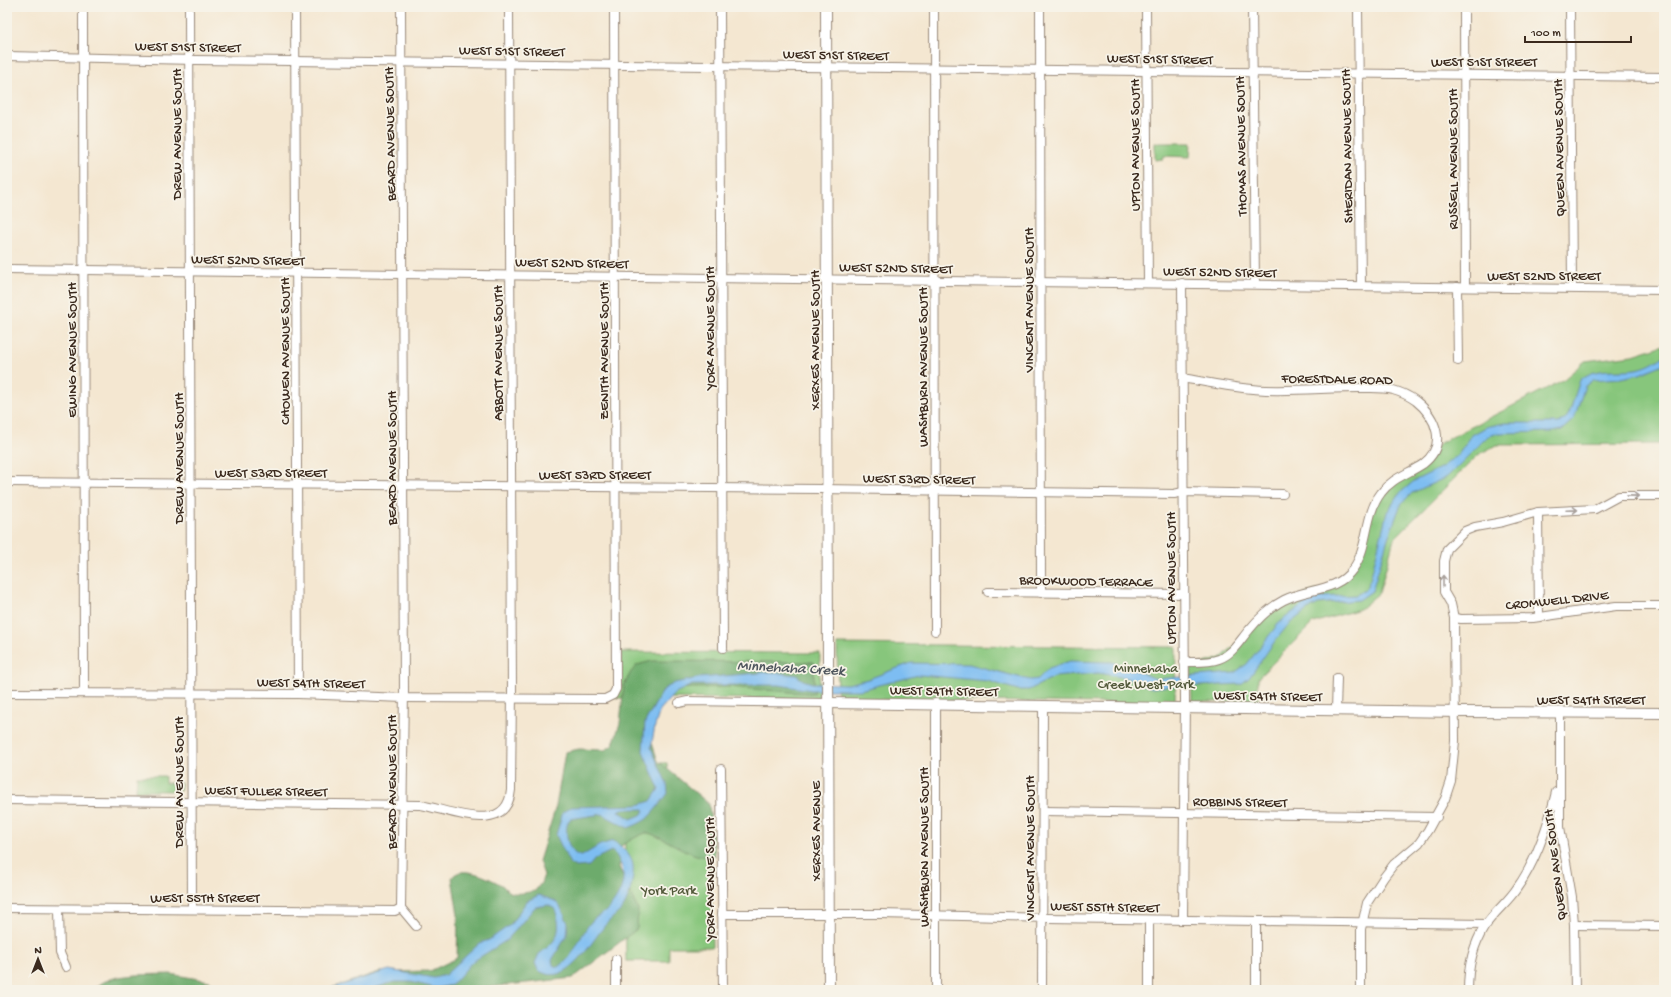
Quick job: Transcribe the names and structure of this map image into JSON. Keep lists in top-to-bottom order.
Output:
{
  "streets": {
    "street": [
      "WEST 51ST STREET",
      "DREW AVENUE SOUTH",
      "BEARD AVENUE SOUTH",
      "UPTON AVENUE SOUTH",
      "THOMAS AVENUE SOUTH",
      "SHERIDAN AVENUE SOUTH",
      "QUEEN AVENUE SOUTH",
      "RUSSELL AVENUE SOUTH",
      "WEST 52ND STREET",
      "VINCENT AVENUE SOUTH",
      "YORK AVENUE SOUTH",
      "XERXES AVENUE SOUTH",
      "EWING AVENUE SOUTH",
      "CHOWEN AVENUE SOUTH",
      "ZENITH AVENUE SOUTH",
      "ABBOTT AVENUE SOUTH",
      "WASHBURN AVENUE SOUTH",
      "FORESTDALE ROAD",
      "WEST 53RD STREET",
      "BROOKWOOD TERRACE",
      "CROMWELL DRIVE",
      "WEST 54TH STREET",
      "WEST FULLER STREET",
      "ROBBINS STREET",
      "XERXES AVENUE",
      "QUEEN AVE SOUTH",
      "WEST 55TH STREET"
    ]
  },
  "crossings": [
    ["WEST 51ST STREET", "DREW AVENUE SOUTH"],
    ["WEST 51ST STREET", "BEARD AVENUE SOUTH"],
    ["WEST 51ST STREET", "UPTON AVENUE SOUTH"],
    ["WEST 51ST STREET", "THOMAS AVENUE SOUTH"],
    ["WEST 51ST STREET", "SHERIDAN AVENUE SOUTH"],
    ["WEST 51ST STREET", "QUEEN AVENUE SOUTH"],
    ["WEST 51ST STREET", "RUSSELL AVENUE SOUTH"],
    ["WEST 51ST STREET", "VINCENT AVENUE SOUTH"],
    ["WEST 51ST STREET", "YORK AVENUE SOUTH"],
    ["WEST 51ST STREET", "XERXES AVENUE SOUTH"],
    ["WEST 51ST STREET", "EWING AVENUE SOUTH"],
    ["WEST 51ST STREET", "CHOWEN AVENUE SOUTH"],
    ["WEST 51ST STREET", "ZENITH AVENUE SOUTH"],
    ["WEST 51ST STREET", "ABBOTT AVENUE SOUTH"],
    ["WEST 51ST STREET", "WASHBURN AVENUE SOUTH"],
    ["DREW AVENUE SOUTH", "WEST 52ND STREET"],
    ["DREW AVENUE SOUTH", "WEST 53RD STREET"],
    ["DREW AVENUE SOUTH", "WEST 54TH STREET"],
    ["DREW AVENUE SOUTH", "WEST FULLER STREET"],
    ["DREW AVENUE SOUTH", "WEST 55TH STREET"],
    ["BEARD AVENUE SOUTH", "WEST 52ND STREET"],
    ["BEARD AVENUE SOUTH", "WEST 53RD STREET"],
    ["BEARD AVENUE SOUTH", "WEST 54TH STREET"],
    ["BEARD AVENUE SOUTH", "WEST FULLER STREET"],
    ["BEARD AVENUE SOUTH", "WEST 55TH STREET"],
    ["UPTON AVENUE SOUTH", "WEST 52ND STREET"],
    ["UPTON AVENUE SOUTH", "FORESTDALE ROAD"],
    ["UPTON AVENUE SOUTH", "WEST 53RD STREET"],
    ["UPTON AVENUE SOUTH", "BROOKWOOD TERRACE"],
    ["UPTON AVENUE SOUTH", "WEST 54TH STREET"],
    ["UPTON AVENUE SOUTH", "ROBBINS STREET"],
    ["UPTON AVENUE SOUTH", "WEST 55TH STREET"],
    ["THOMAS AVENUE SOUTH", "WEST 52ND STREET"],
    ["SHERIDAN AVENUE SOUTH", "WEST 52ND STREET"],
    ["QUEEN AVENUE SOUTH", "WEST 52ND STREET"],
    ["RUSSELL AVENUE SOUTH", "WEST 52ND STREET"],
    ["WEST 52ND STREET", "VINCENT AVENUE SOUTH"],
    ["WEST 52ND STREET", "YORK AVENUE SOUTH"],
    ["WEST 52ND STREET", "XERXES AVENUE SOUTH"],
    ["WEST 52ND STREET", "EWING AVENUE SOUTH"],
    ["WEST 52ND STREET", "CHOWEN AVENUE SOUTH"],
    ["WEST 52ND STREET", "ZENITH AVENUE SOUTH"],
    ["WEST 52ND STREET", "ABBOTT AVENUE SOUTH"],
    ["WEST 52ND STREET", "WASHBURN AVENUE SOUTH"],
    ["VINCENT AVENUE SOUTH", "WEST 53RD STREET"],
    ["VINCENT AVENUE SOUTH", "BROOKWOOD TERRACE"],
    ["VINCENT AVENUE SOUTH", "WEST 54TH STREET"],
    ["VINCENT AVENUE SOUTH", "ROBBINS STREET"],
    ["VINCENT AVENUE SOUTH", "WEST 55TH STREET"],
    ["YORK AVENUE SOUTH", "WEST 53RD STREET"],
    ["YORK AVENUE SOUTH", "WEST 55TH STREET"],
    ["XERXES AVENUE SOUTH", "WEST 53RD STREET"],
    ["XERXES AVENUE SOUTH", "XERXES AVENUE"],
    ["EWING AVENUE SOUTH", "WEST 53RD STREET"],
    ["EWING AVENUE SOUTH", "WEST 54TH STREET"],
    ["CHOWEN AVENUE SOUTH", "WEST 53RD STREET"],
    ["CHOWEN AVENUE SOUTH", "WEST 54TH STREET"],
    ["ZENITH AVENUE SOUTH", "WEST 53RD STREET"],
    ["ZENITH AVENUE SOUTH", "WEST 54TH STREET"],
    ["ABBOTT AVENUE SOUTH", "WEST 53RD STREET"],
    ["ABBOTT AVENUE SOUTH", "WEST 54TH STREET"],
    ["ABBOTT AVENUE SOUTH", "WEST FULLER STREET"],
    ["WASHBURN AVENUE SOUTH", "WEST 53RD STREET"],
    ["WASHBURN AVENUE SOUTH", "WEST 54TH STREET"],
    ["WASHBURN AVENUE SOUTH", "WEST 55TH STREET"],
    ["WEST 54TH STREET", "WEST FULLER STREET"],
    ["WEST 54TH STREET", "XERXES AVENUE"],
    ["WEST 54TH STREET", "QUEEN AVE SOUTH"],
    ["XERXES AVENUE", "WEST 55TH STREET"]
  ],
  "water": ["Minnehaha Creek"],
  "parks": ["Minnehaha Creek West Park", "York Park"],
  "scale_bar": "100 m",
  "north": "top"
}
